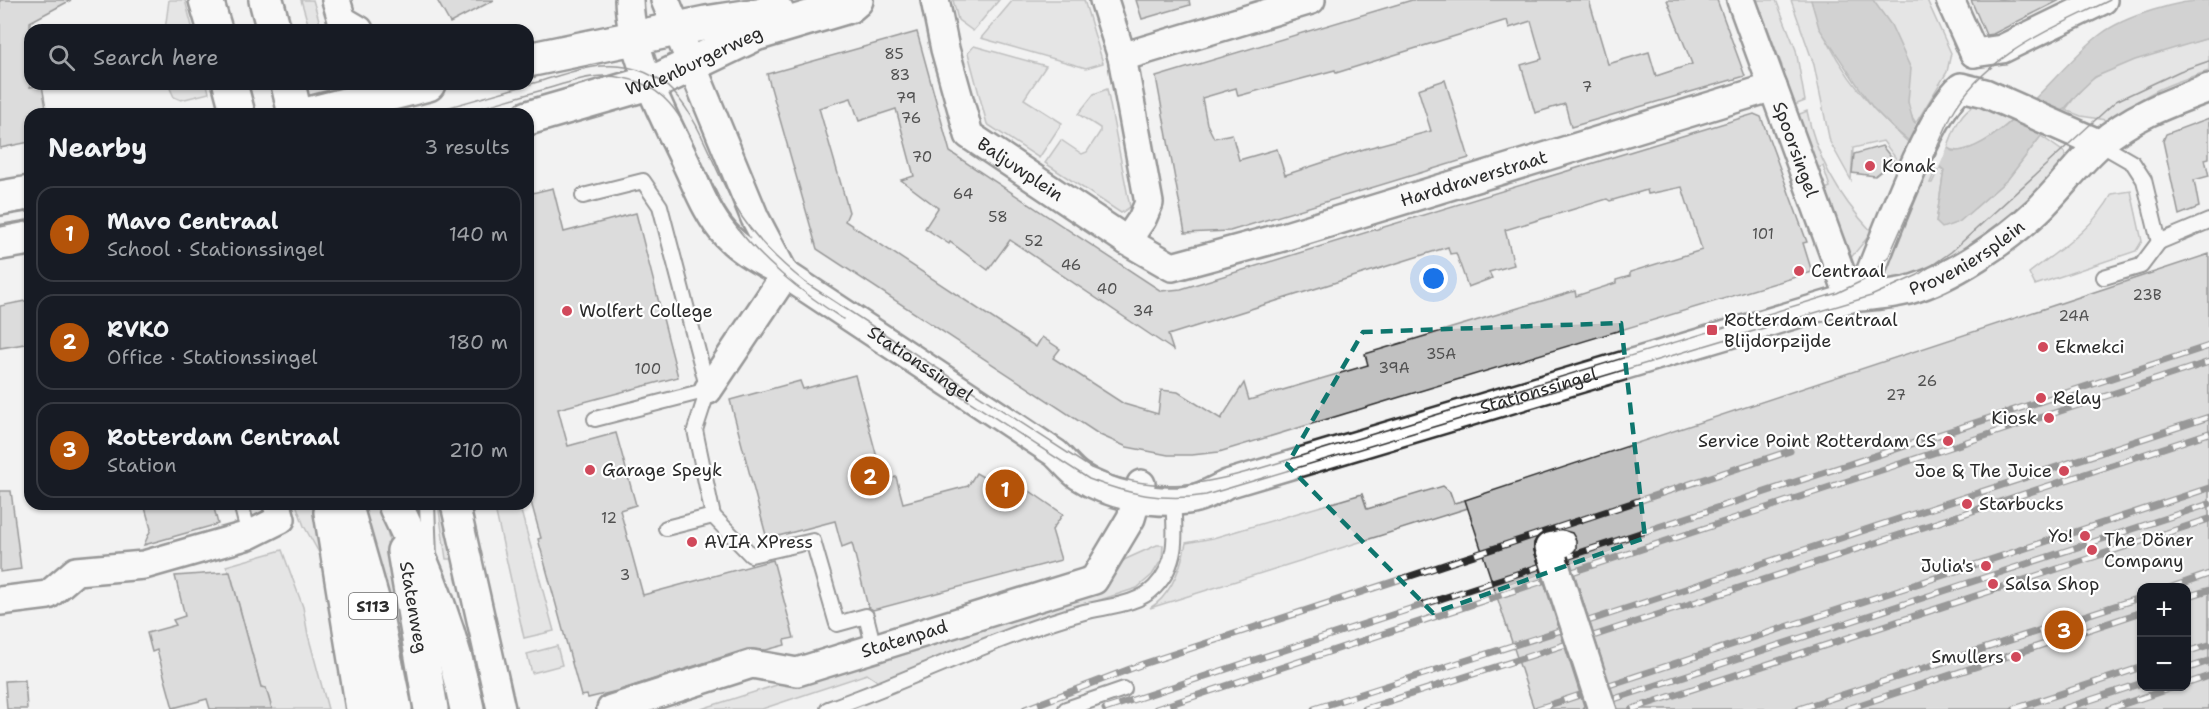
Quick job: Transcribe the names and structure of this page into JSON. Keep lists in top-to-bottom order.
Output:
{
  "streets": {
    "main road": ["Walenburgerweg", "S113", "Statenweg"],
    "street": [
      "Spoorsingel",
      "Baljuwplein",
      "Harddraverstraat",
      "Proveniersplein",
      "Stationssingel",
      "Statenpad"
    ]
  },
  "crossings": [
    ["Walenburgerweg", "Stationssingel"],
    ["Spoorsingel", "Harddraverstraat"],
    ["Spoorsingel", "Proveniersplein"],
    ["Spoorsingel", "Stationssingel"],
    ["Baljuwplein", "Harddraverstraat"],
    ["Proveniersplein", "Stationssingel"],
    ["Stationssingel", "Statenpad"]
  ],
  "places": {
    "other": [
      "Konak",
      "Centraal",
      "Wolfert College",
      "Ekmekci",
      "Relay",
      "Kiosk",
      "Service Point Rotterdam CS",
      "Garage Speyk",
      "Joe & The Juice",
      "Starbucks",
      "Yo!",
      "AVIA XPress",
      "The Döner Company",
      "Julia's",
      "Salsa Shop",
      "Smullers"
    ],
    "transit": ["Rotterdam Centraal Blijdorpzijde"]
  },
  "house_numbers": [
    "85",
    "83",
    "7",
    "79",
    "76",
    "70",
    "64",
    "58",
    "101",
    "52",
    "46",
    "40",
    "23B",
    "34",
    "24A",
    "35A",
    "39A",
    "100",
    "26",
    "27",
    "12",
    "3"
  ],
  "page": {
    "search": "Search here",
    "heading": ["Nearby", "3 results"],
    "list": [
      {
        "mark": "1",
        "name": "Mavo Centraal",
        "note": "School · Stationssingel",
        "value": "140 m"
      },
      {
        "mark": "2",
        "name": "RVKO",
        "note": "Office · Stationssingel",
        "value": "180 m"
      },
      {
        "mark": "3",
        "name": "Rotterdam Centraal",
        "note": "Station",
        "value": "210 m"
      }
    ],
    "pins": ["2", "1", "3"],
    "map_buttons": ["+", "−"]
  }
}
